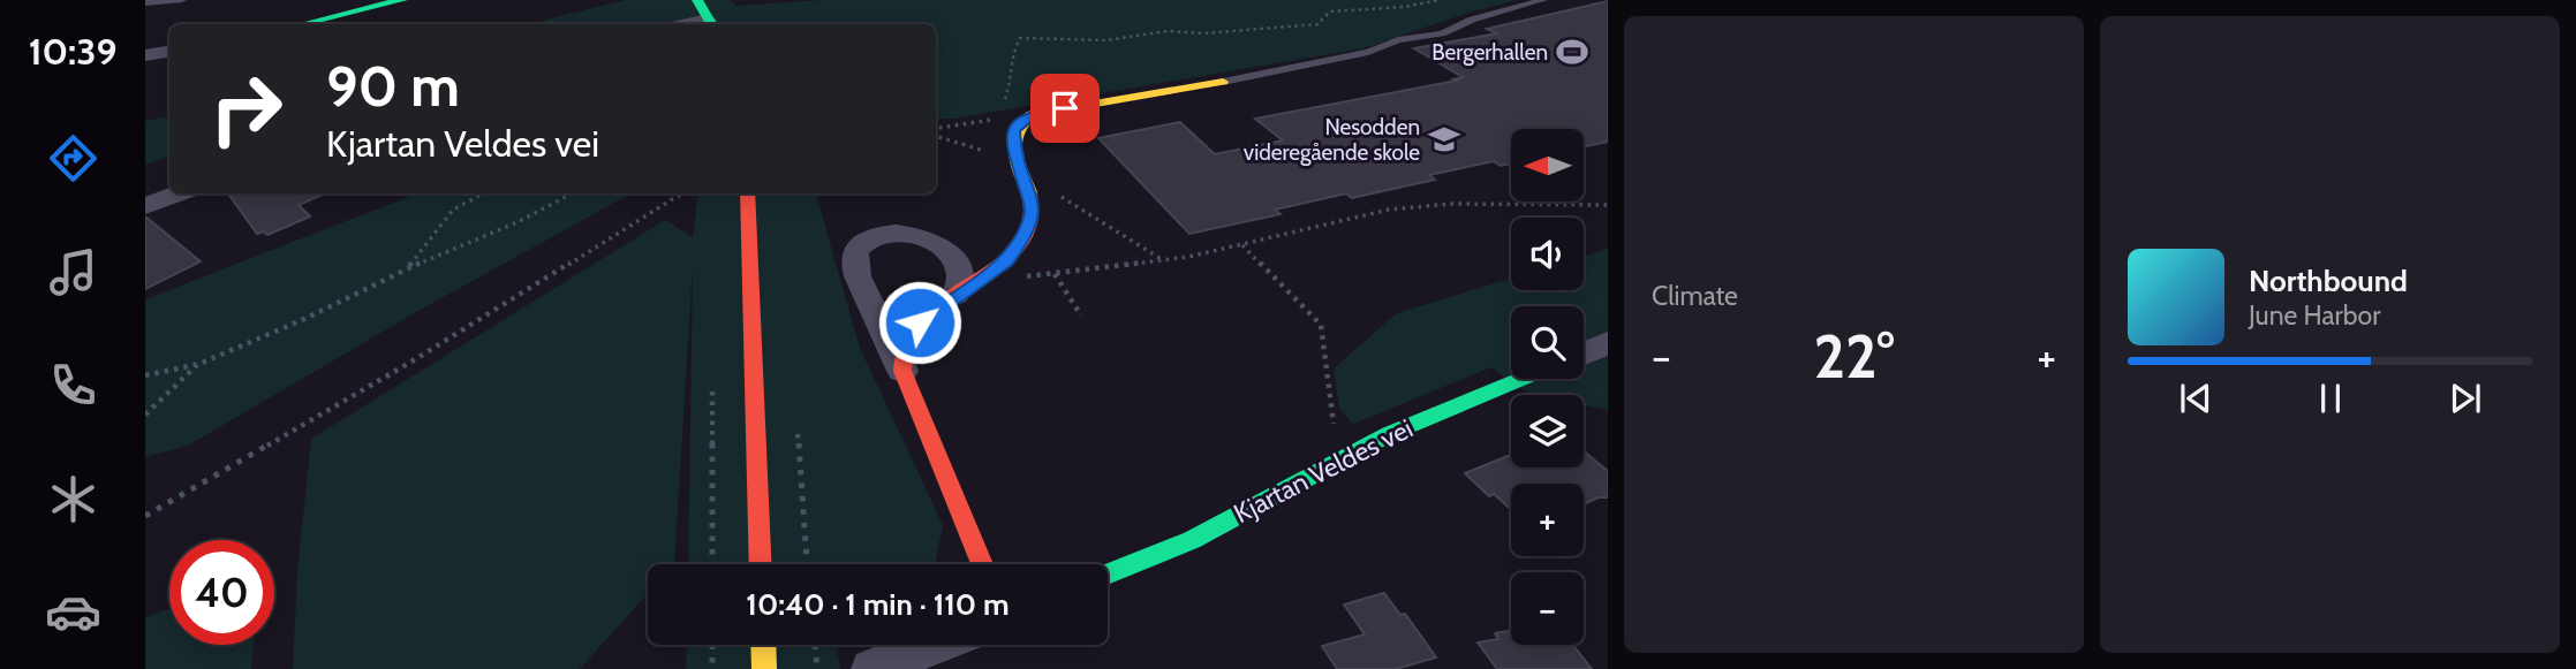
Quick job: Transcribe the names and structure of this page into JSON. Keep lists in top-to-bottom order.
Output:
{
  "streets": {
    "street": ["Kjartan Veldes vei"]
  },
  "places": {
    "sports": ["Bergerhallen"],
    "school or university": ["Nesodden videregående skole"]
  },
  "north": "left",
  "page": {
    "tabs": "10:39",
    "tile": "Climate",
    "turn": ["90 m", "Kjartan Veldes vei"],
    "map_buttons": ["+", "−"],
    "song": ["Northbound", "June Harbor"],
    "heat": ["−", "22°", "+"],
    "limit": "40",
    "trip": "10:40 · 1 min · 110 m"
  }
}
